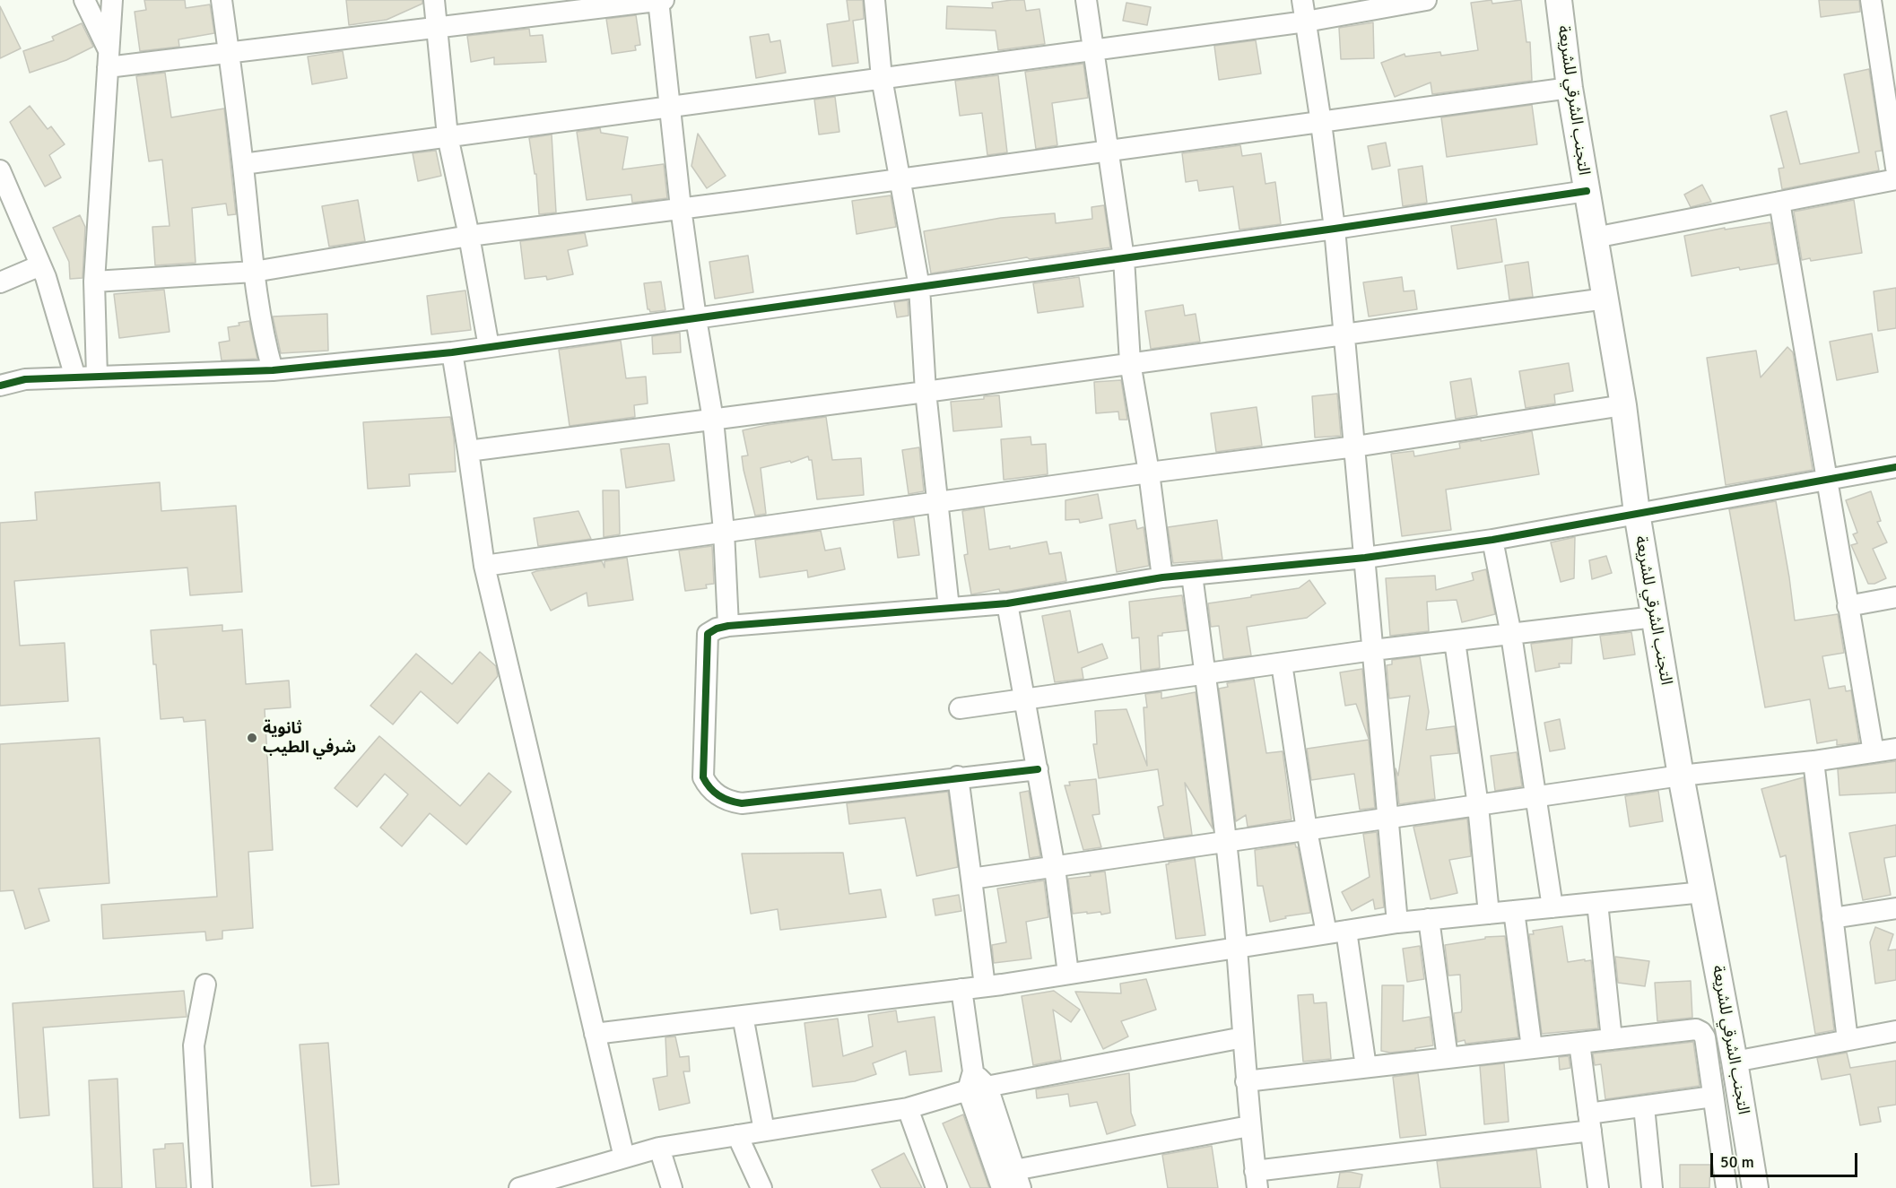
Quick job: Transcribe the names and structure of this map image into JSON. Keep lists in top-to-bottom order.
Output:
{
  "streets": {
    "main road": ["التجنب الشرقي للشريعة"]
  },
  "places": ["ثانوية شرفي الطيب"],
  "scale_bar": "50 m"
}
